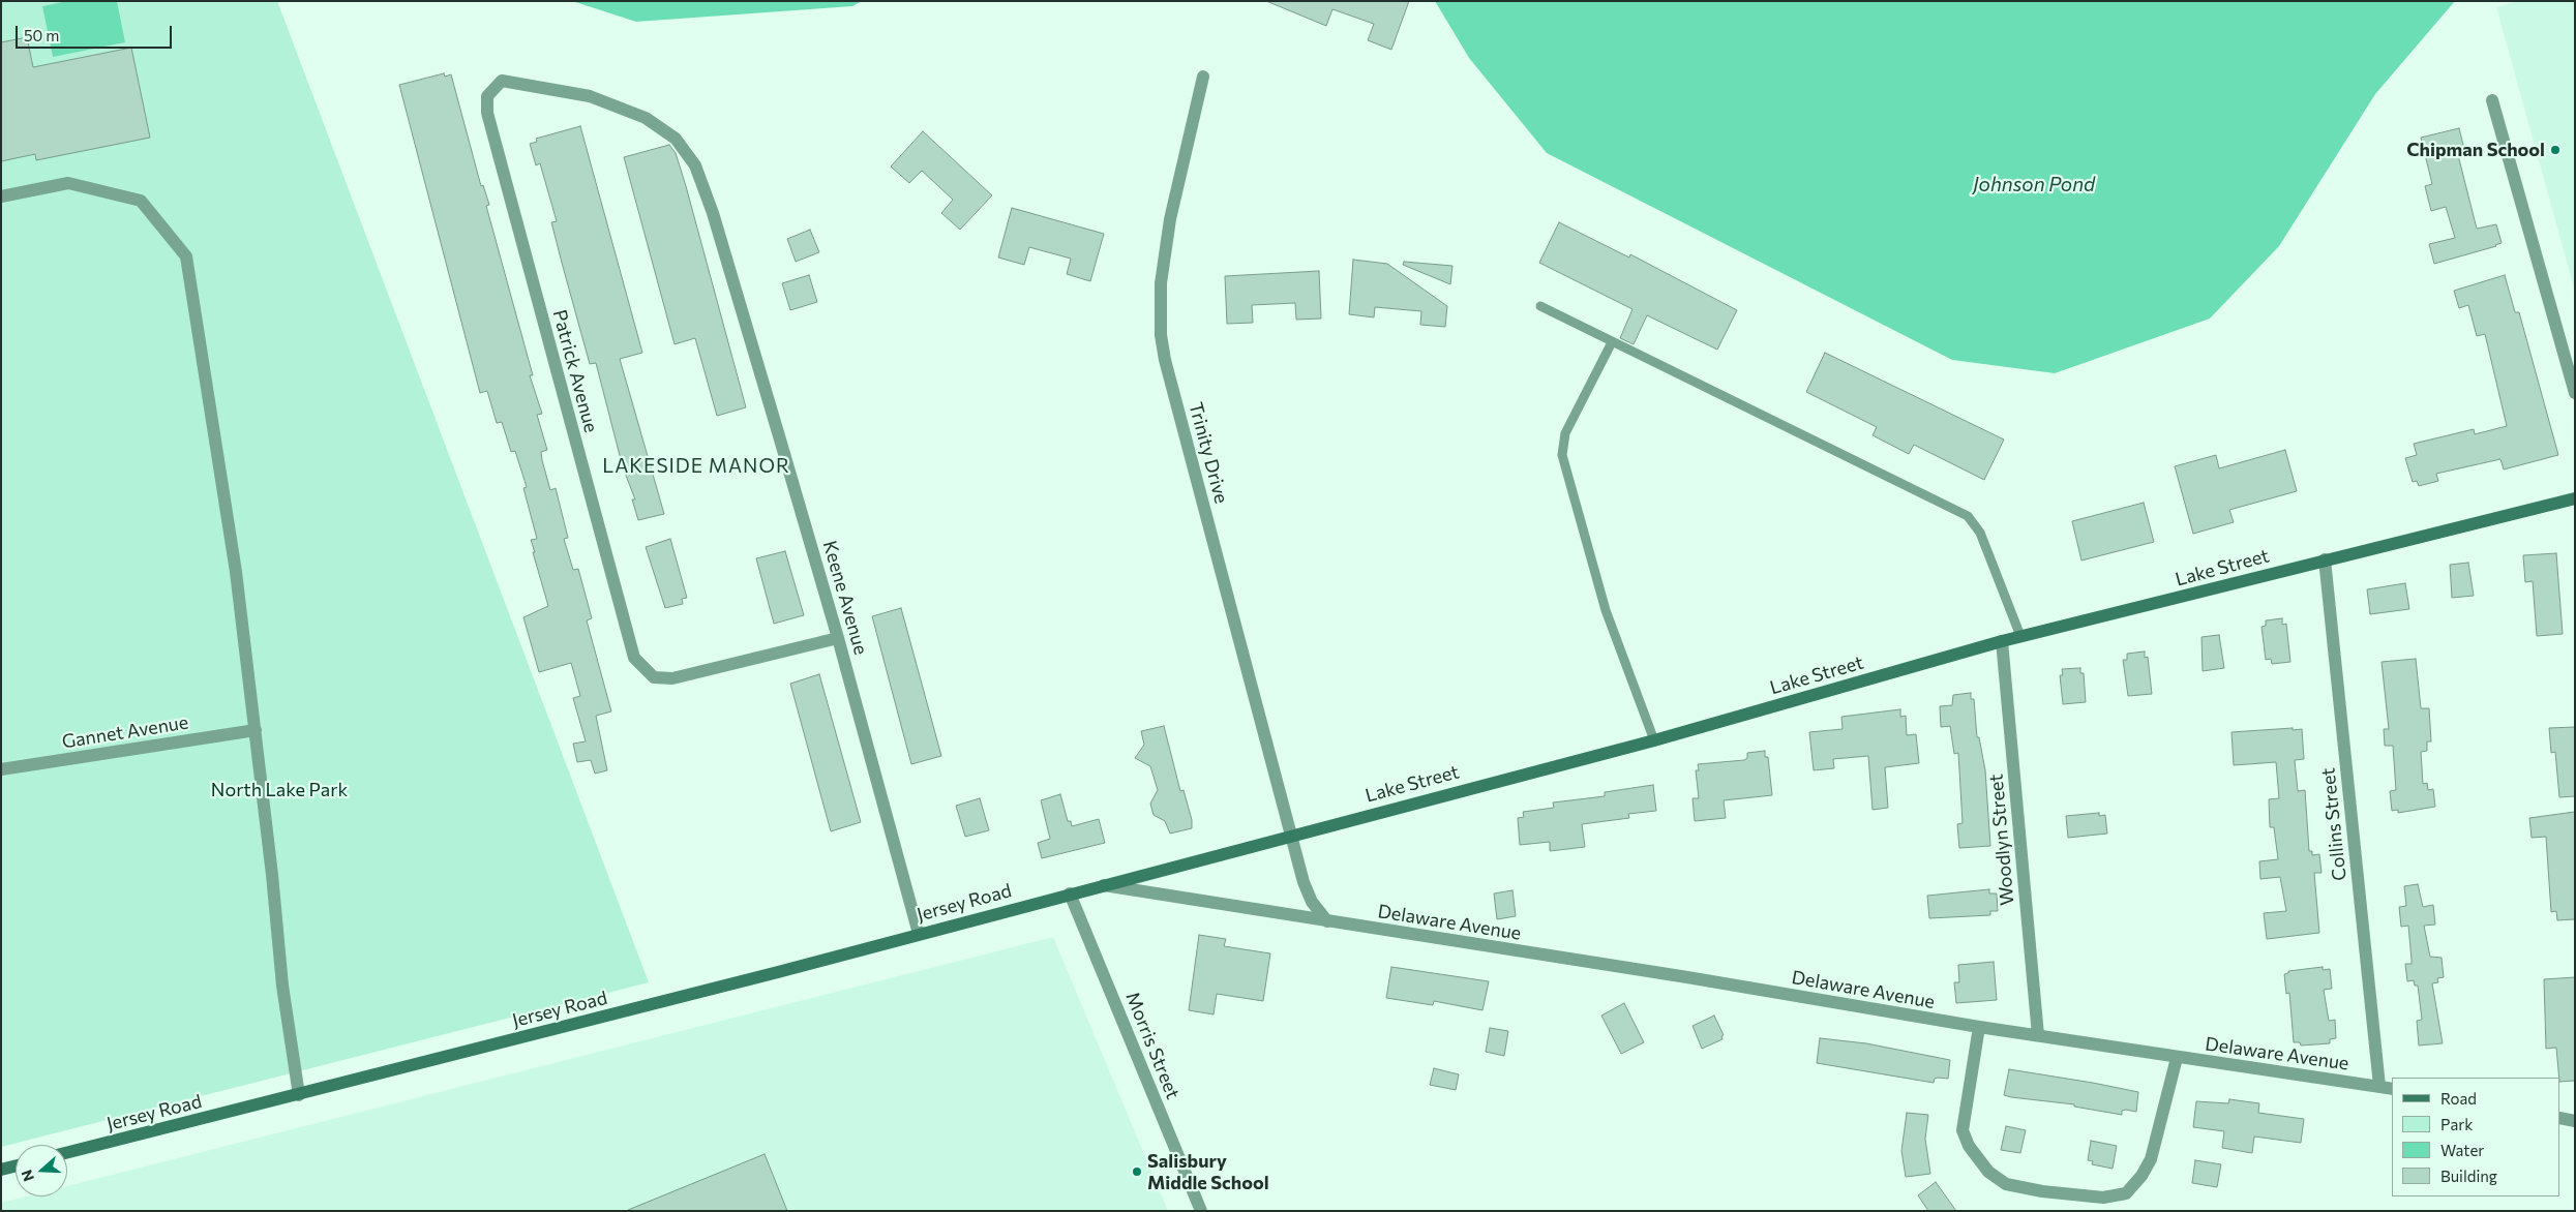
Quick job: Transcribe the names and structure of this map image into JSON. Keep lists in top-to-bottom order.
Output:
{
  "streets": {
    "street": [
      "Patrick Avenue",
      "Trinity Drive",
      "Lake Street",
      "Keene Avenue",
      "Gannet Avenue",
      "Collins Street",
      "Woodlyn Street",
      "Jersey Road",
      "Delaware Avenue",
      "Morris Street"
    ]
  },
  "crossings": [
    ["Patrick Avenue", "Keene Avenue"],
    ["Trinity Drive", "Lake Street"],
    ["Lake Street", "Collins Street"],
    ["Lake Street", "Woodlyn Street"],
    ["Lake Street", "Jersey Road"],
    ["Lake Street", "Delaware Avenue"],
    ["Lake Street", "Morris Street"],
    ["Keene Avenue", "Jersey Road"],
    ["Collins Street", "Delaware Avenue"],
    ["Woodlyn Street", "Delaware Avenue"],
    ["Jersey Road", "Morris Street"]
  ],
  "districts": ["LAKESIDE MANOR"],
  "water": ["Johnson Pond"],
  "parks": ["North Lake Park"],
  "places": ["Chipman School", "Salisbury Middle School"],
  "legend": [
    "Road",
    "Park",
    "Water",
    "Building"
  ],
  "scale_bar": "50 m",
  "north": "left"
}
